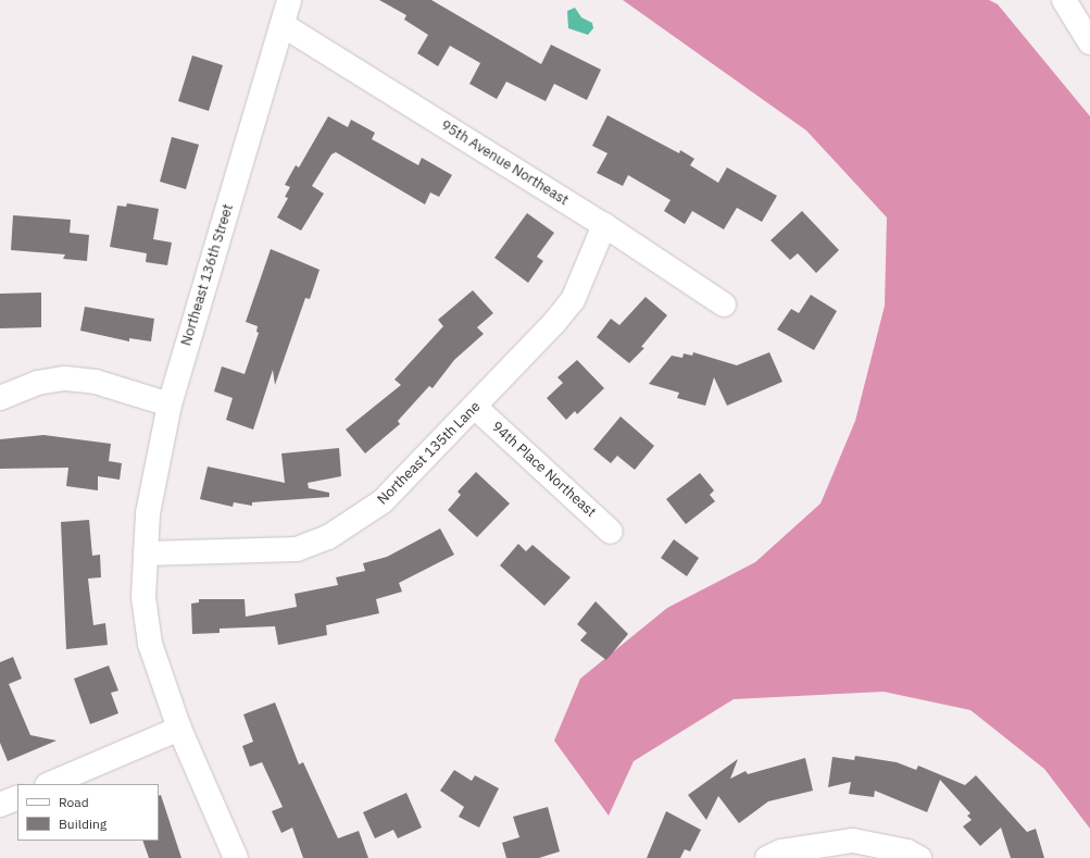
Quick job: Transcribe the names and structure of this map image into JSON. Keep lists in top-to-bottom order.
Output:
{
  "streets": {
    "street": [
      "95th Avenue Northeast",
      "Northeast 136th Street",
      "Northeast 135th Lane",
      "94th Place Northeast"
    ]
  },
  "crossings": [
    ["95th Avenue Northeast", "Northeast 136th Street"],
    ["95th Avenue Northeast", "Northeast 135th Lane"],
    ["Northeast 136th Street", "Northeast 135th Lane"],
    ["Northeast 135th Lane", "94th Place Northeast"]
  ],
  "legend": ["Road", "Building"]
}
